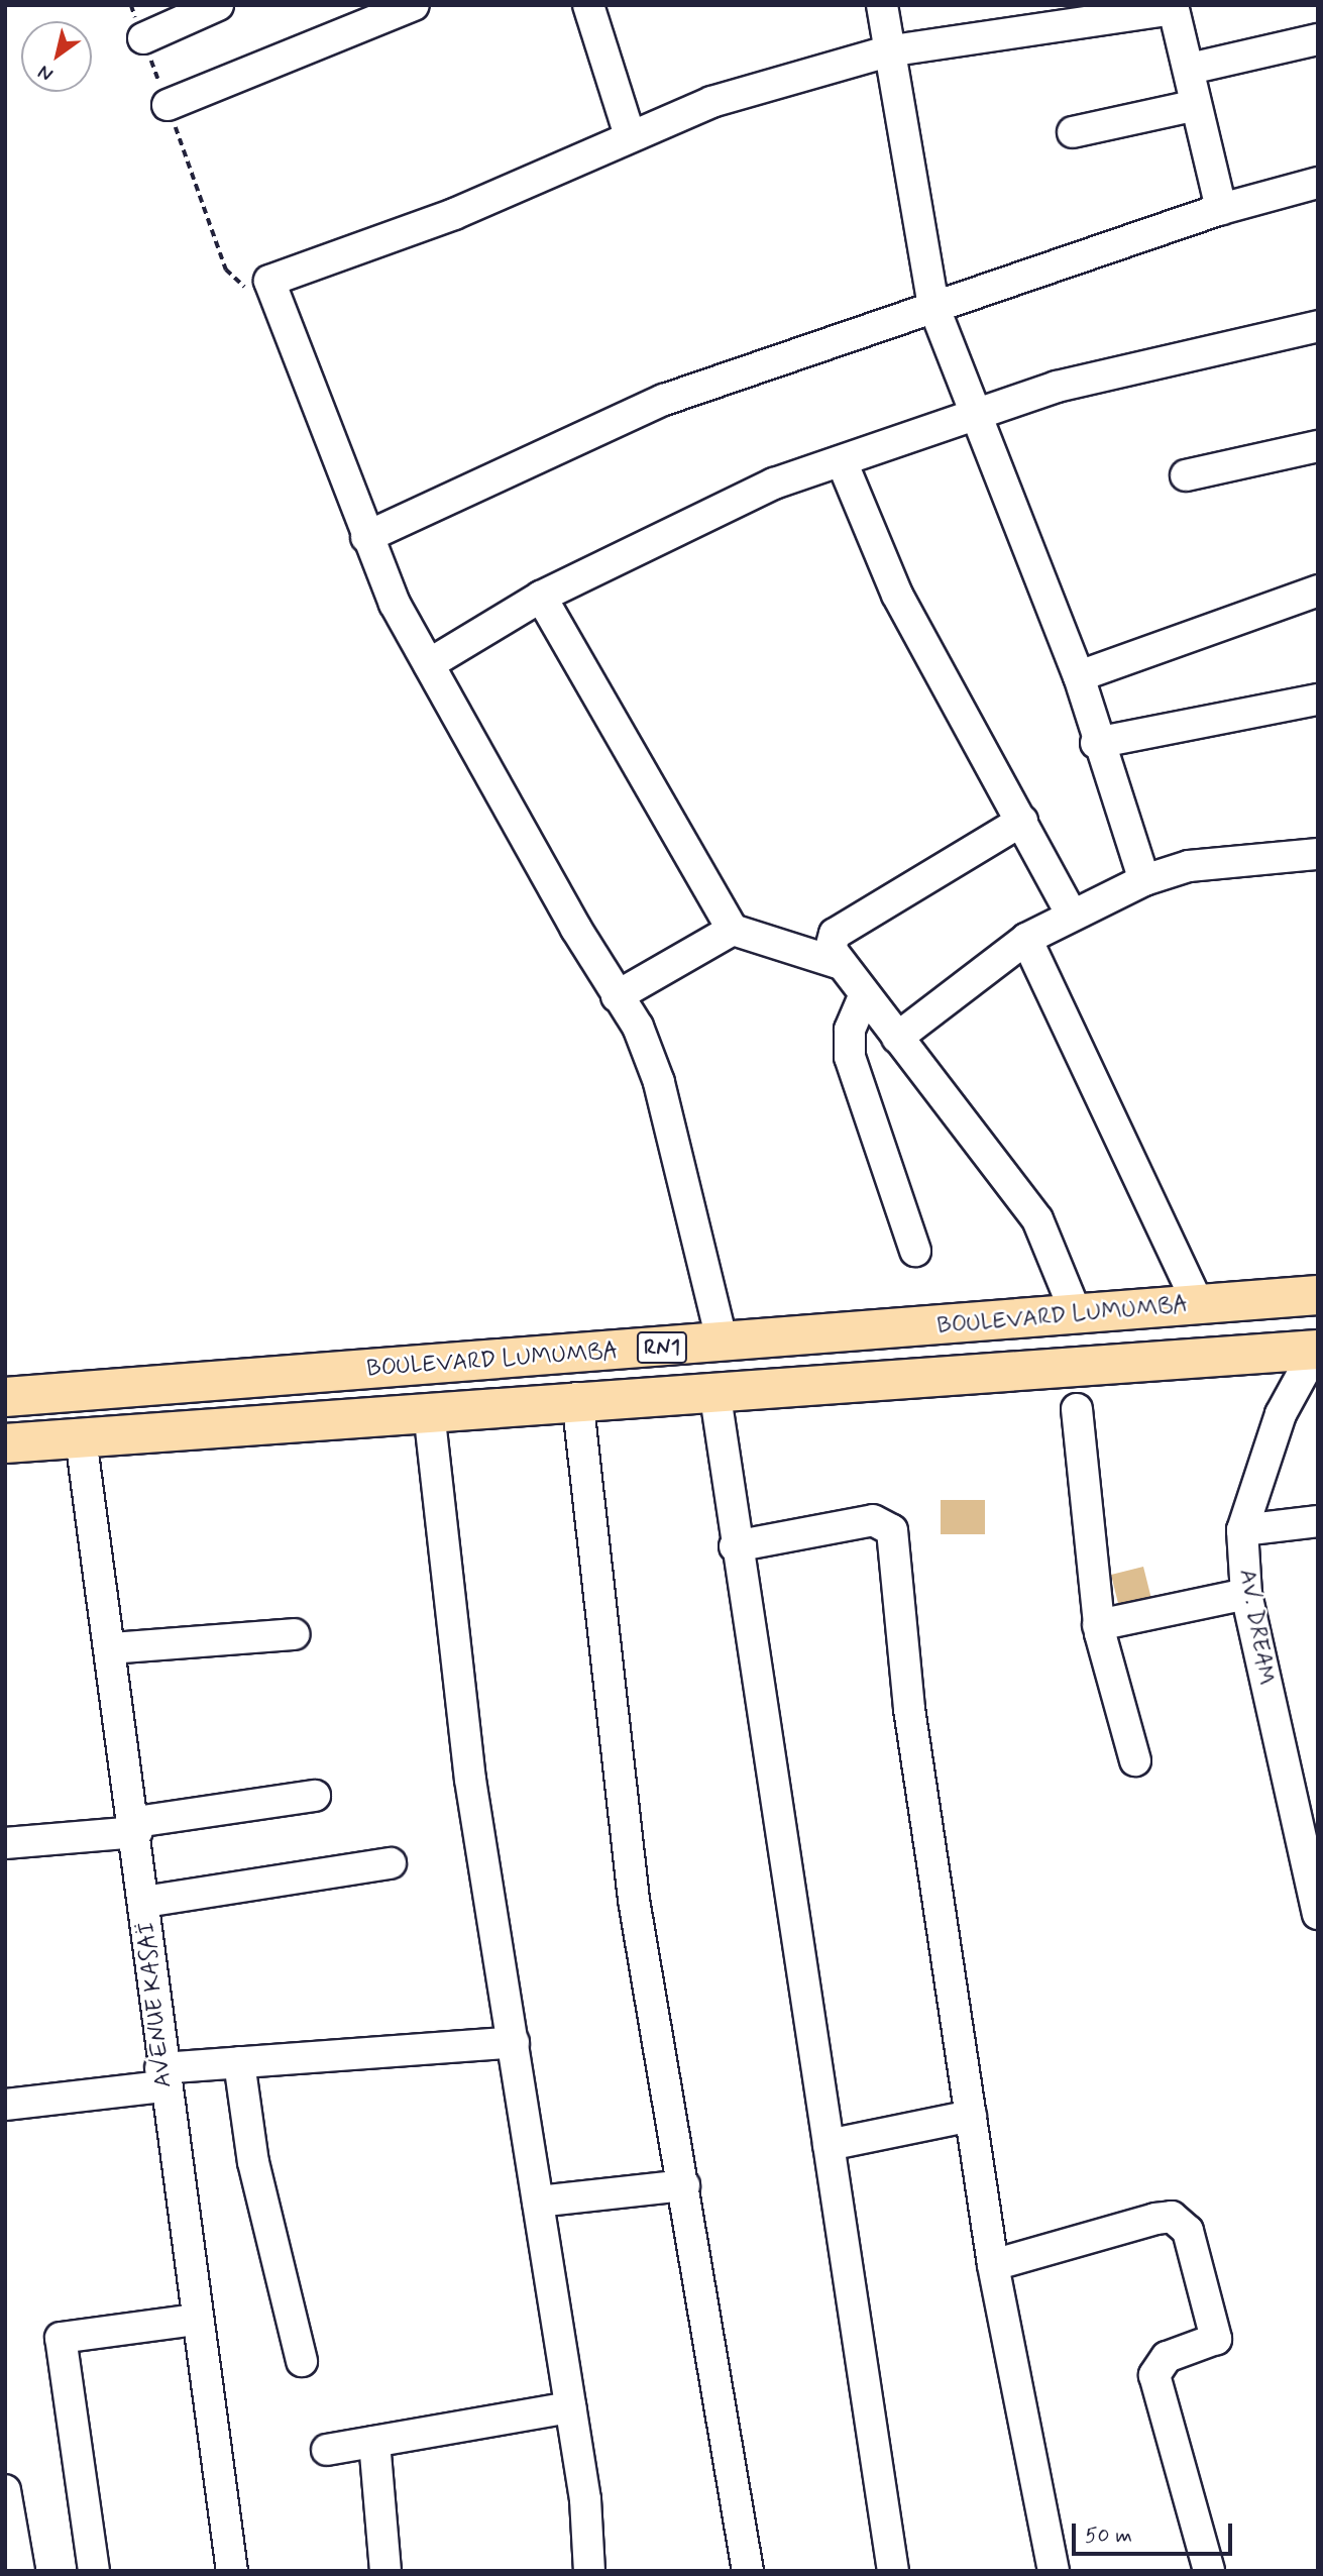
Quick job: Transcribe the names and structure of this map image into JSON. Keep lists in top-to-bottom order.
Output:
{
  "streets": {
    "highway": ["BOULEVARD LUMUMBA", "RN1"],
    "street": ["AV. DREAM", "AVENUE KASAÏ"]
  },
  "crossings": [
    ["BOULEVARD LUMUMBA", "AV. DREAM"],
    ["BOULEVARD LUMUMBA", "AVENUE KASAÏ"]
  ],
  "scale_bar": "50 m",
  "north": "bottom left"
}
